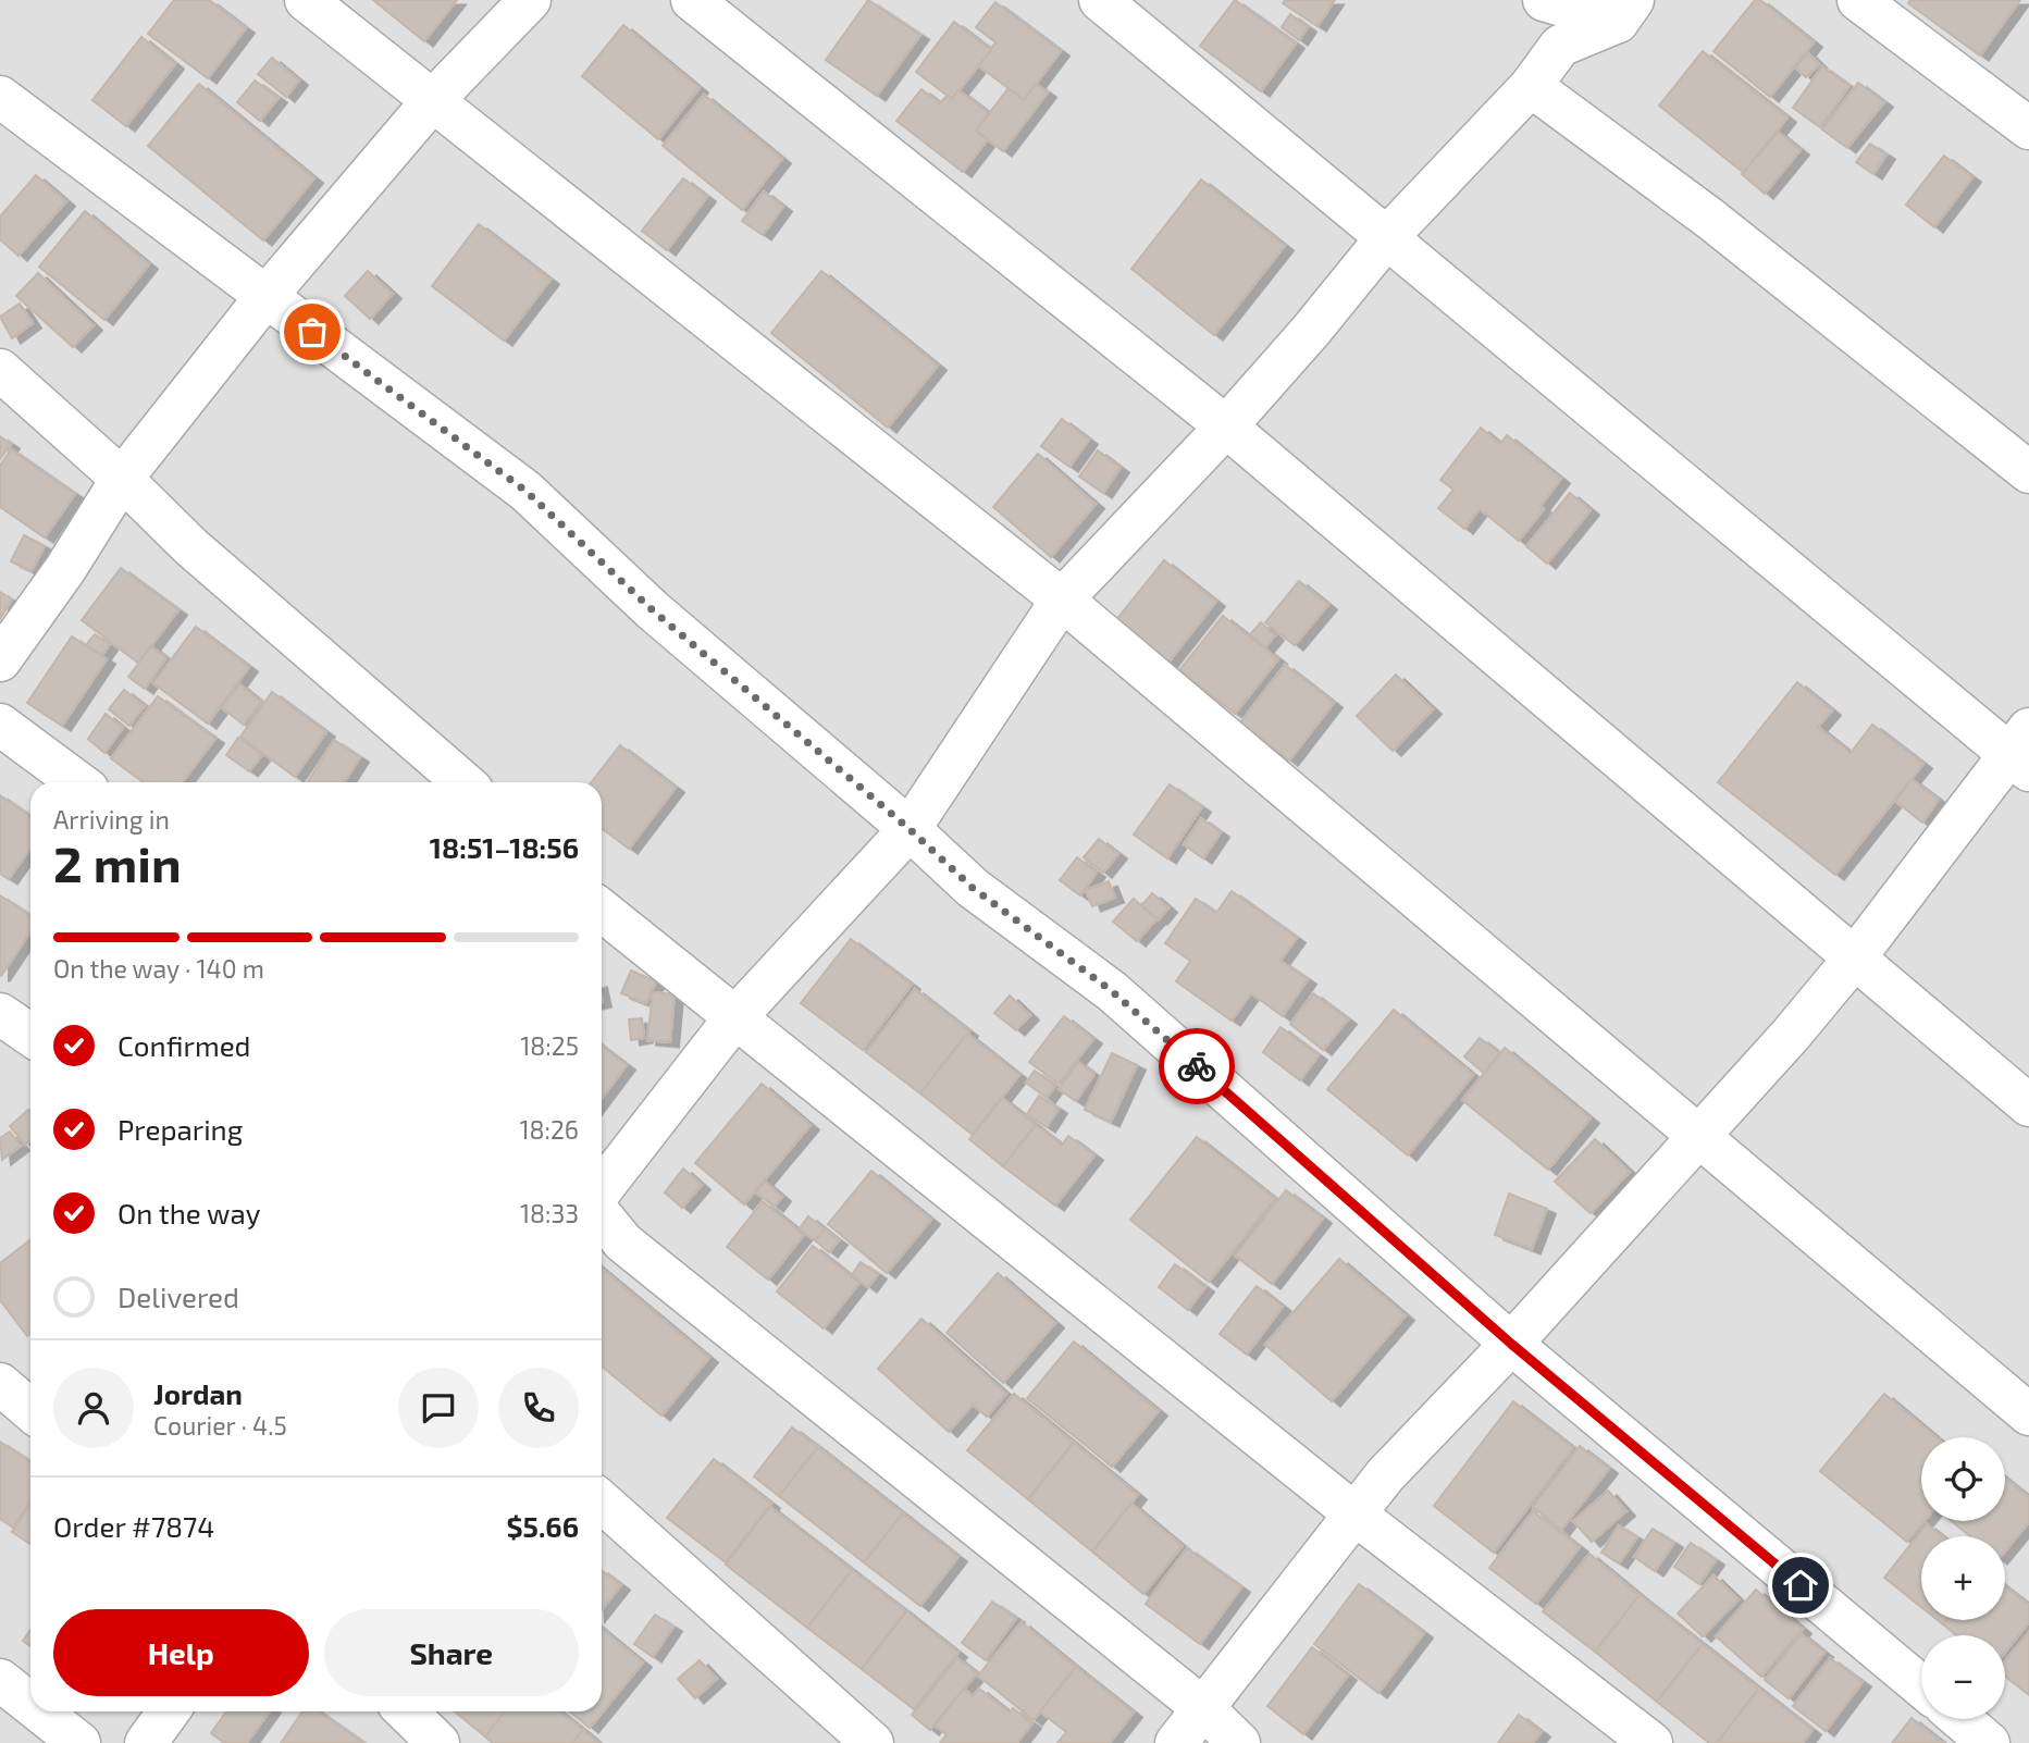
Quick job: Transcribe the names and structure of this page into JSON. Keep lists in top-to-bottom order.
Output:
{
  "page": {
    "heading": ["2 min", "Arriving in", "18:51–18:56"],
    "panel": [
      "Jordan",
      "Courier · 4.5",
      "Order #7874",
      "$5.66"
    ],
    "bar": "On the way · 140 m",
    "list": [
      ["Confirmed", "18:25"],
      ["Preparing", "18:26"],
      ["On the way", "18:33"],
      "Delivered"
    ],
    "map_buttons": ["+", "−"],
    "buttons": ["Help", "Share"]
  }
}
